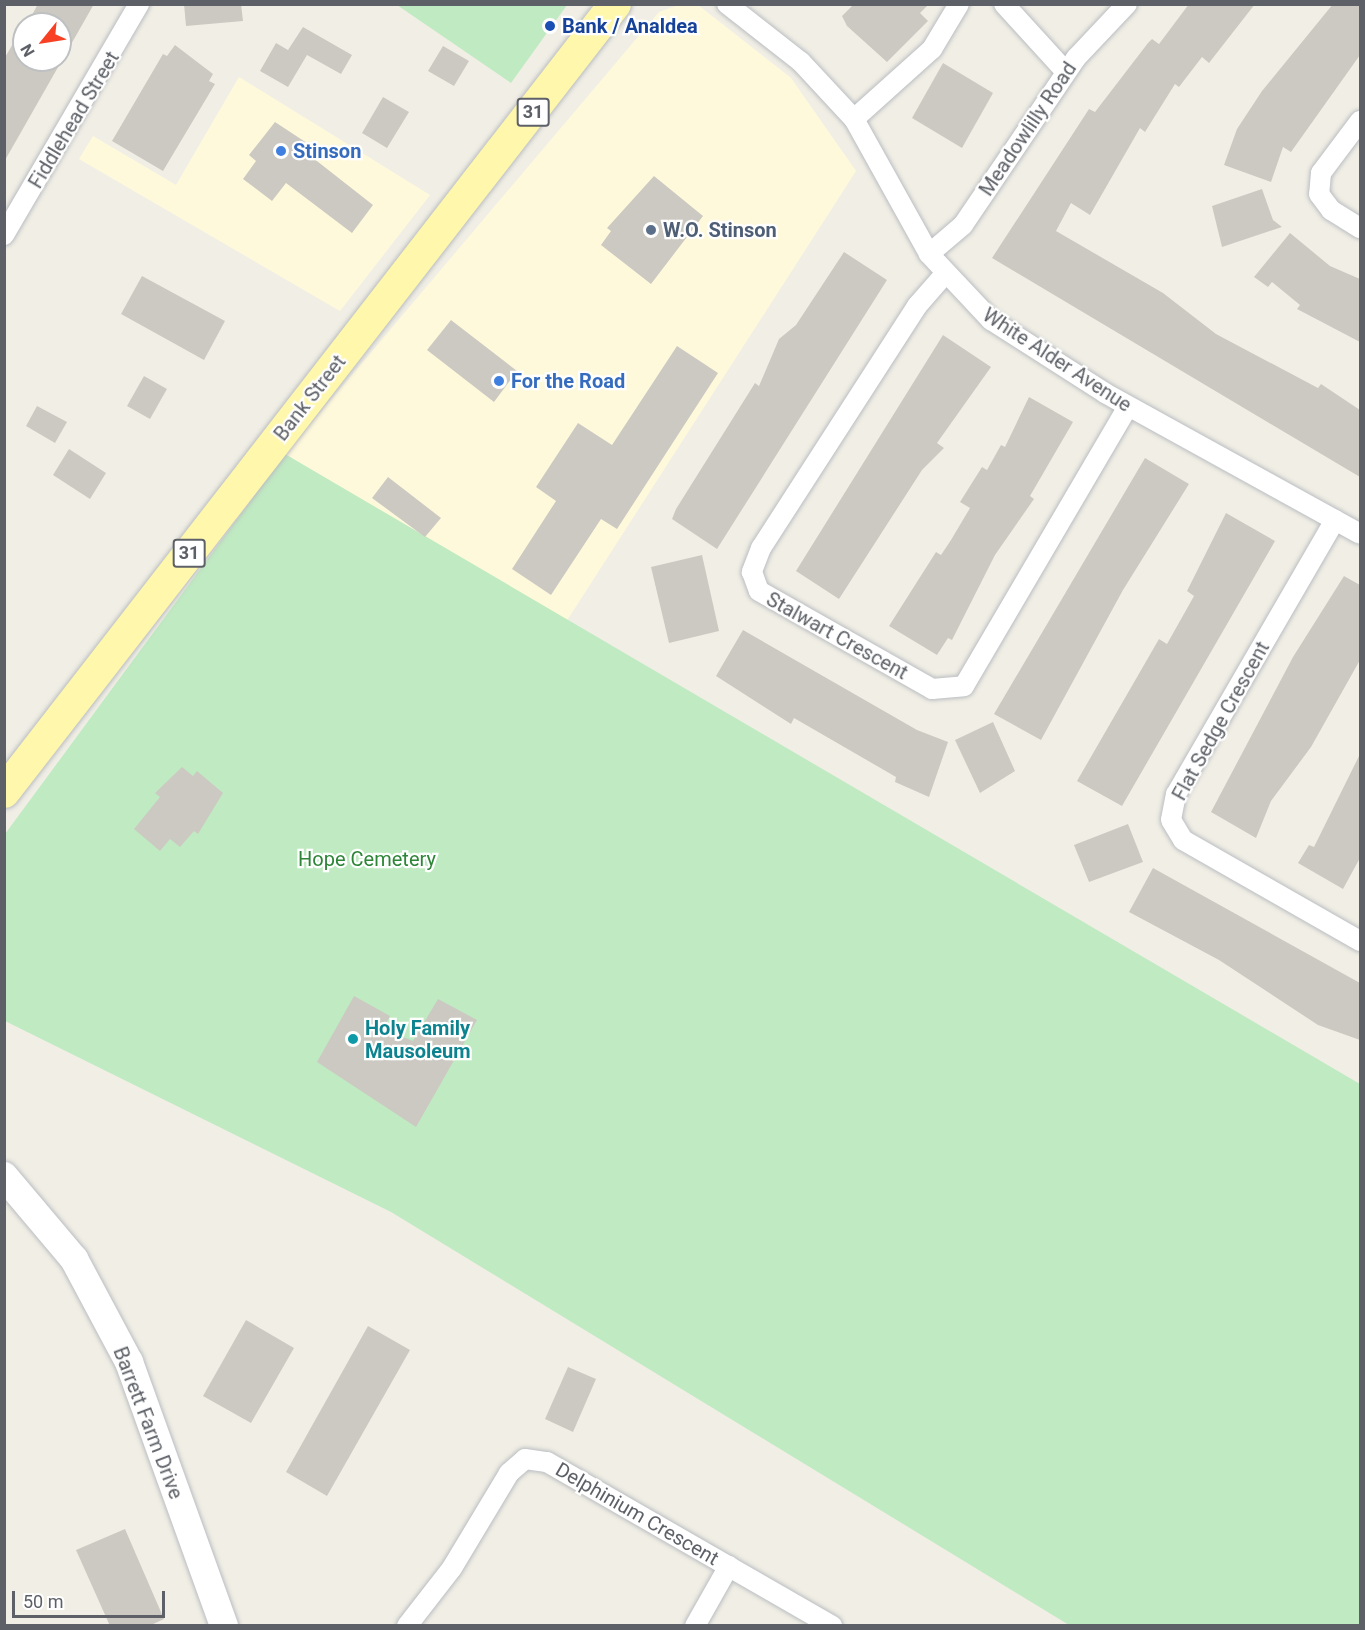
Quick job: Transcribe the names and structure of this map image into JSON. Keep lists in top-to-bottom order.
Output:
{
  "streets": {
    "main road": ["31", "Bank Street"],
    "street": [
      "Fiddlehead Street",
      "Meadowlilly Road",
      "White Alder Avenue",
      "Stalwart Crescent",
      "Flat Sedge Crescent",
      "Barrett Farm Drive",
      "Delphinium Crescent"
    ]
  },
  "crossings": [
    ["Meadowlilly Road", "White Alder Avenue"],
    ["White Alder Avenue", "Stalwart Crescent"],
    ["White Alder Avenue", "Flat Sedge Crescent"]
  ],
  "parks": ["Hope Cemetery"],
  "places": [
    "Bank / Analdea",
    "Stinson",
    "W.O. Stinson",
    "For the Road",
    "Holy Family Mausoleum"
  ],
  "scale_bar": "50 m",
  "north": "bottom left"
}
